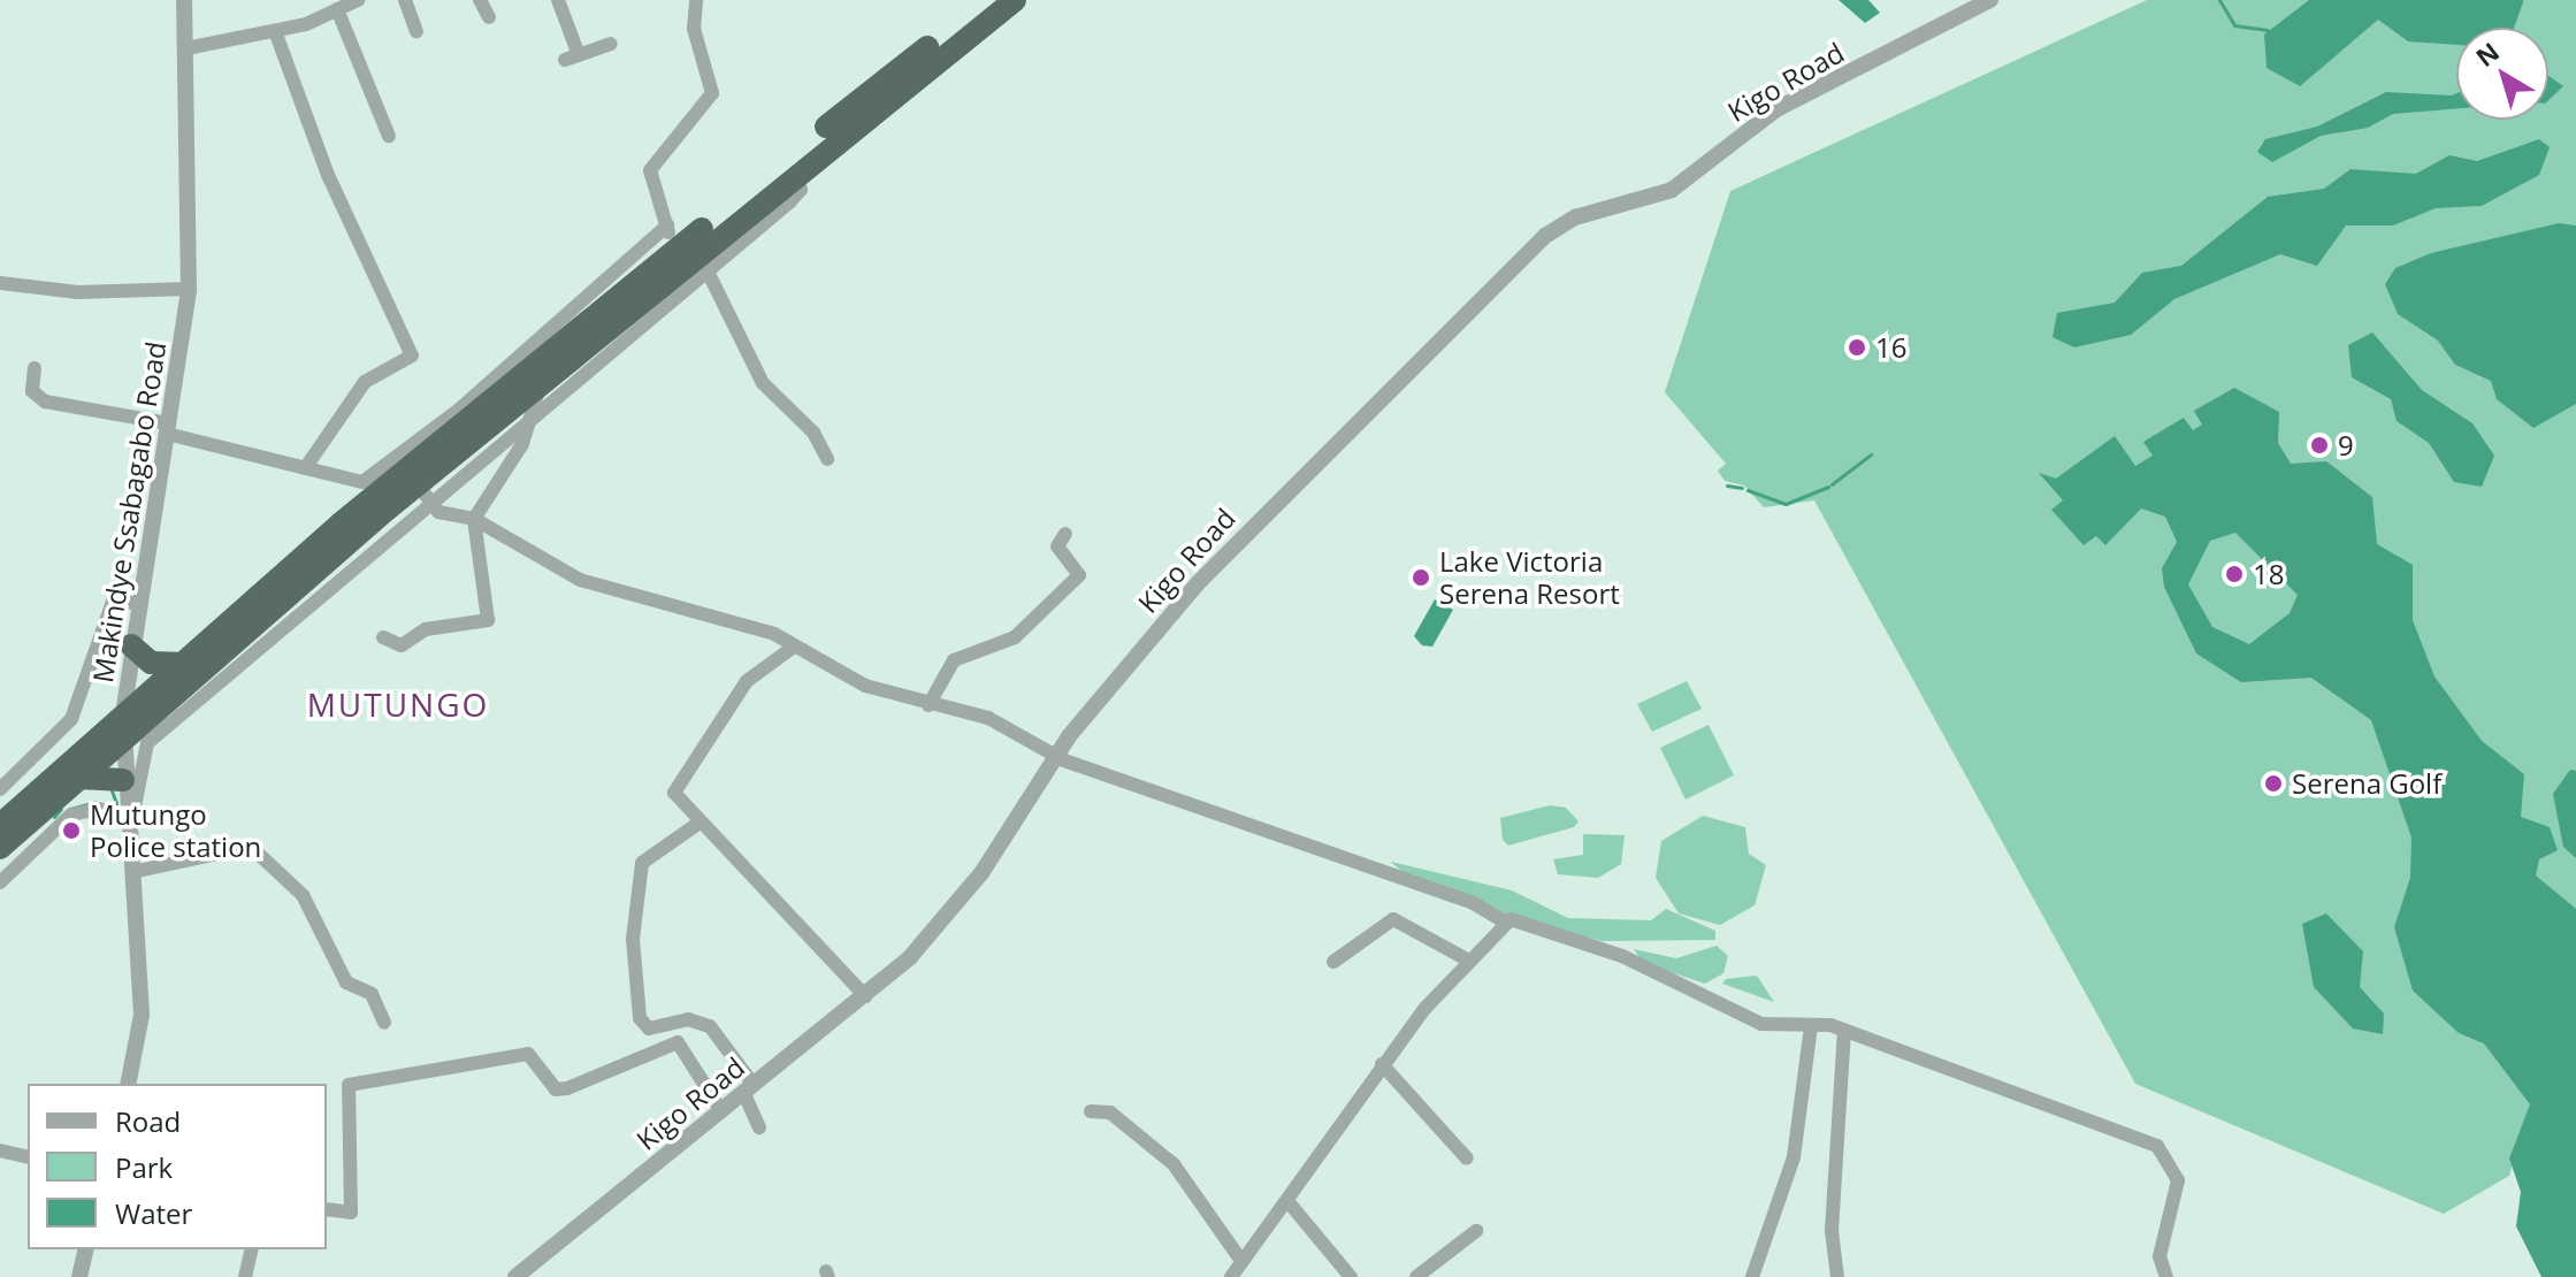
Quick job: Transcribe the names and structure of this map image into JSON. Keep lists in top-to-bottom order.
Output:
{
  "streets": {
    "street": ["Kigo Road", "Makindye Ssabagabo Road"]
  },
  "districts": ["MUTUNGO"],
  "places": [
    "16",
    "9",
    "18",
    "Lake Victoria Serena Resort",
    "Serena Golf",
    "Mutungo Police station"
  ],
  "legend": ["Road", "Park", "Water"],
  "north": "top left"
}
